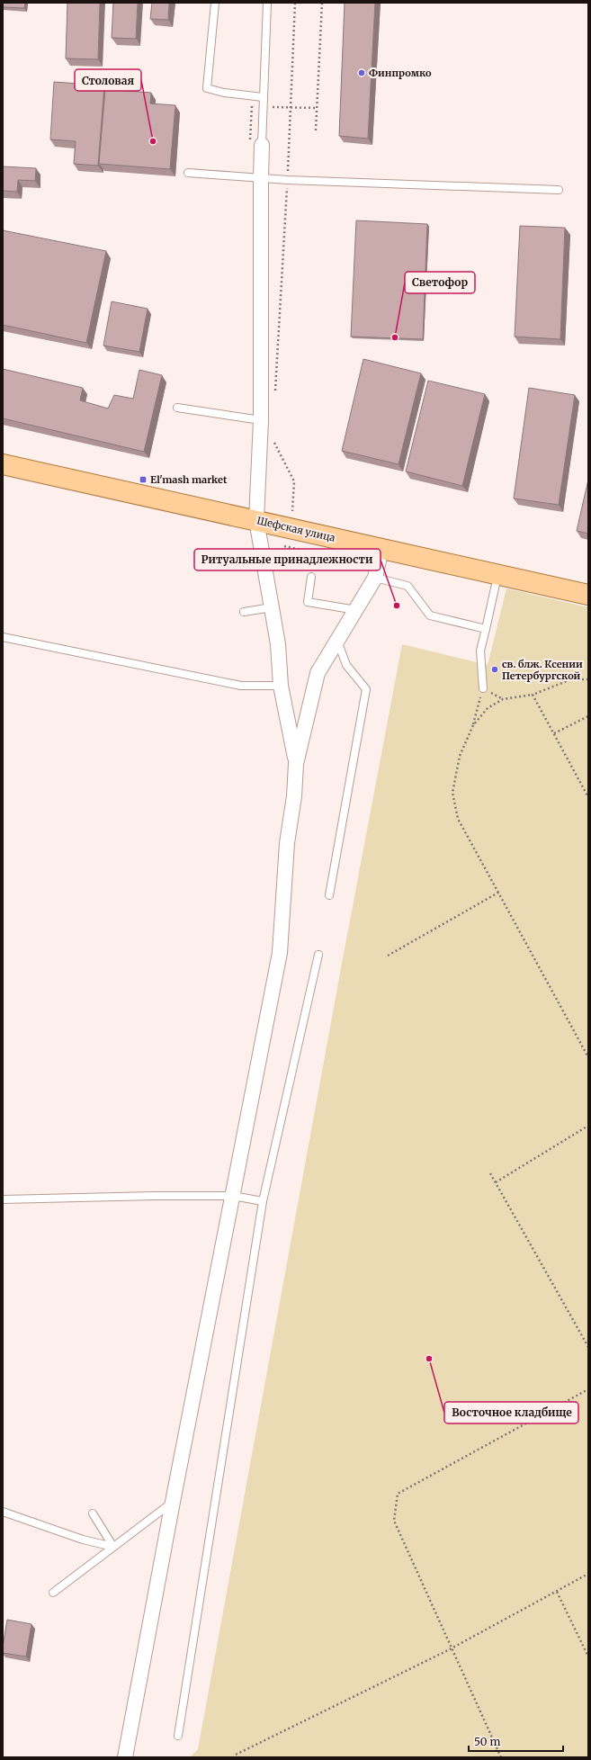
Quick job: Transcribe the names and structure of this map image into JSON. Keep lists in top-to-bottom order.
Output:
{
  "streets": {
    "main road": ["Шефская улица"]
  },
  "places": {
    "other": [
      "Финпромко",
      "Столовая",
      "Светофор",
      "Ритуальные принадлежности",
      "св. блж. Ксении Петербургской",
      "Восточное кладбище"
    ],
    "transit": ["El'mash market"]
  },
  "scale_bar": "50 m"
}
